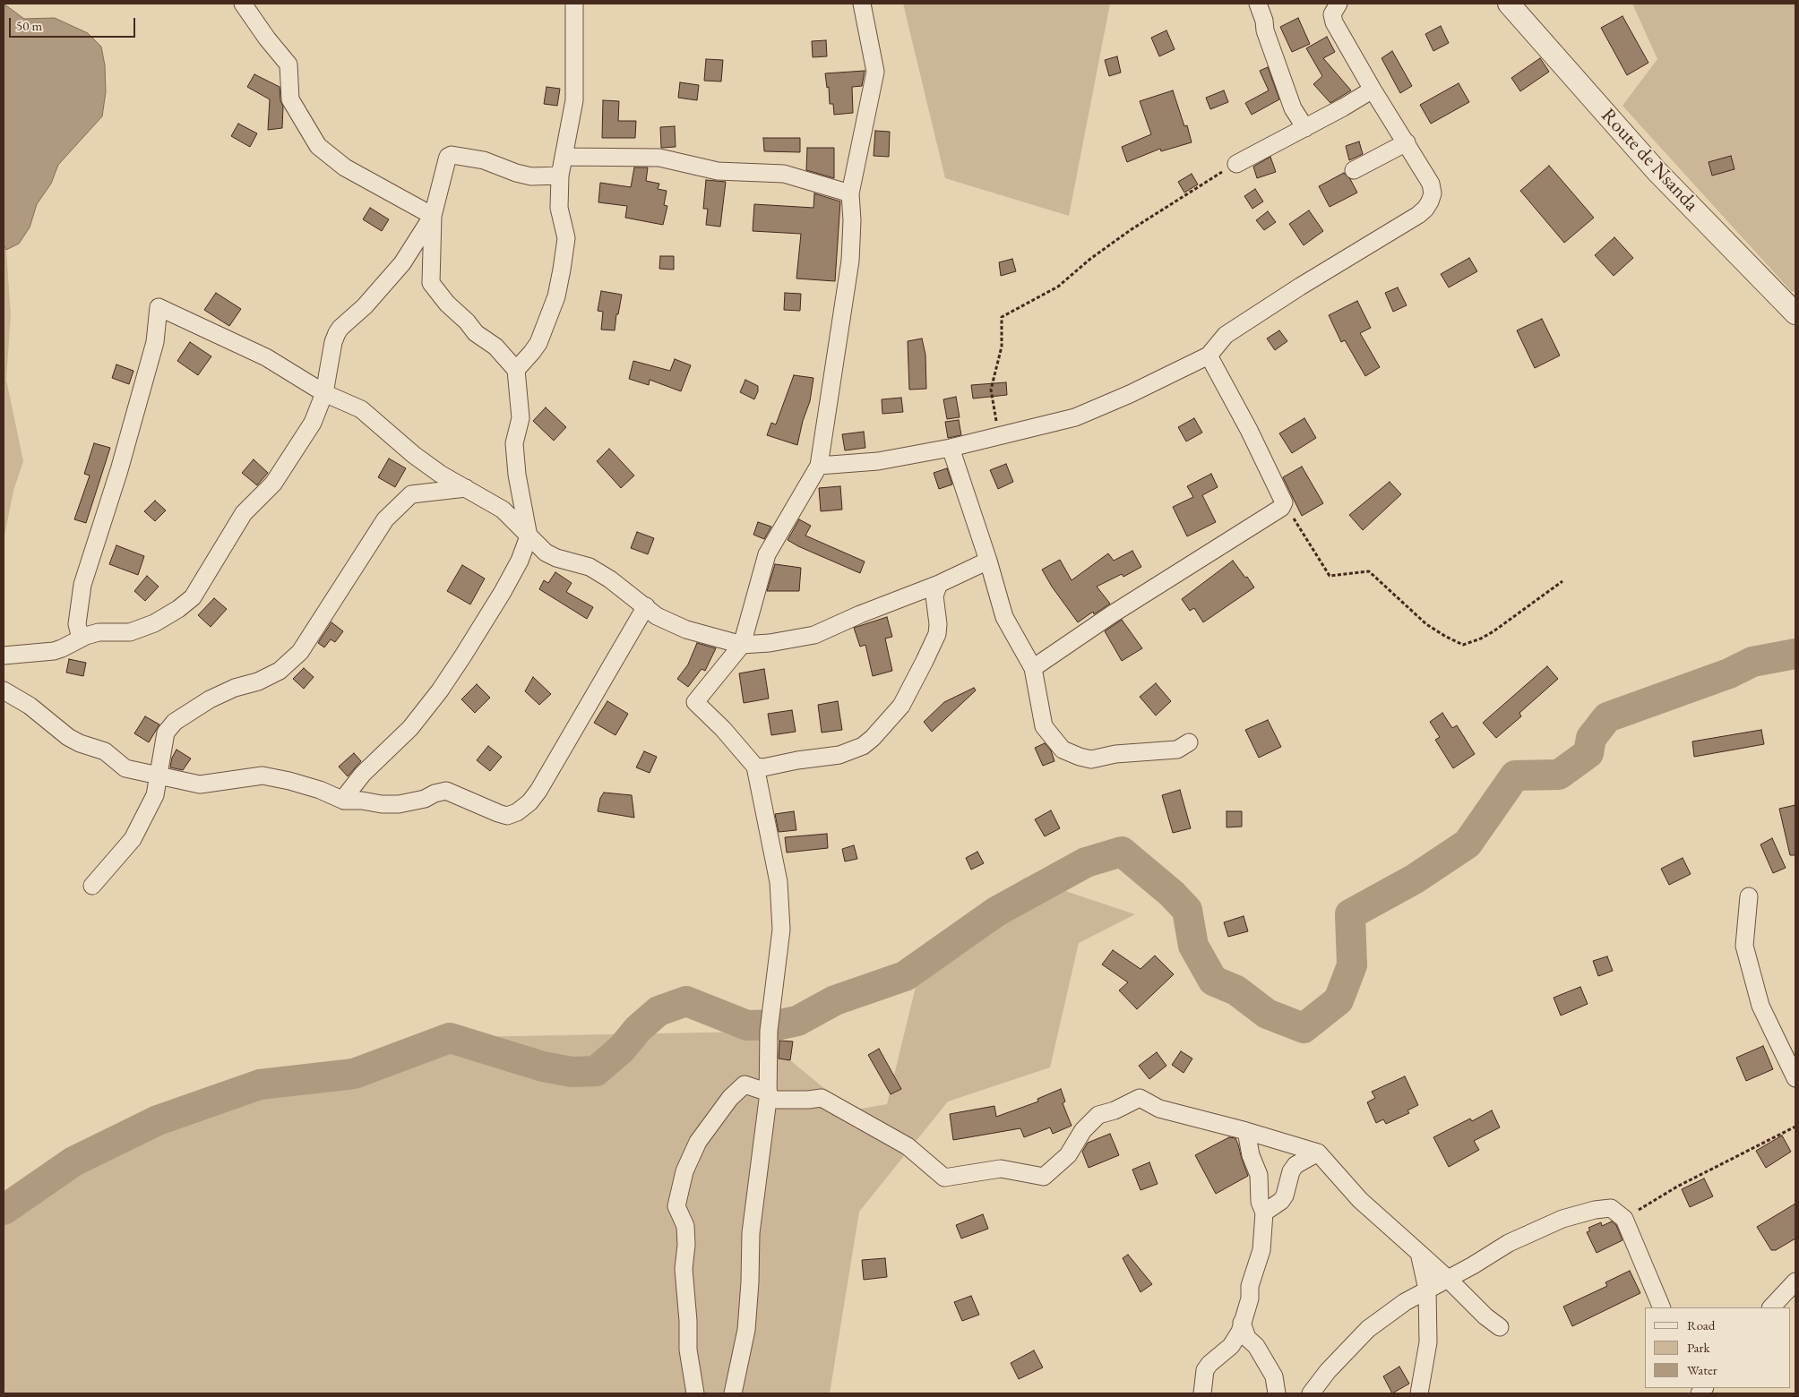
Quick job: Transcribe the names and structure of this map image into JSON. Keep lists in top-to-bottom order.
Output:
{
  "streets": {
    "street": ["Route de Nsanda"]
  },
  "legend": ["Road", "Park", "Water"],
  "scale_bar": "50 m"
}
